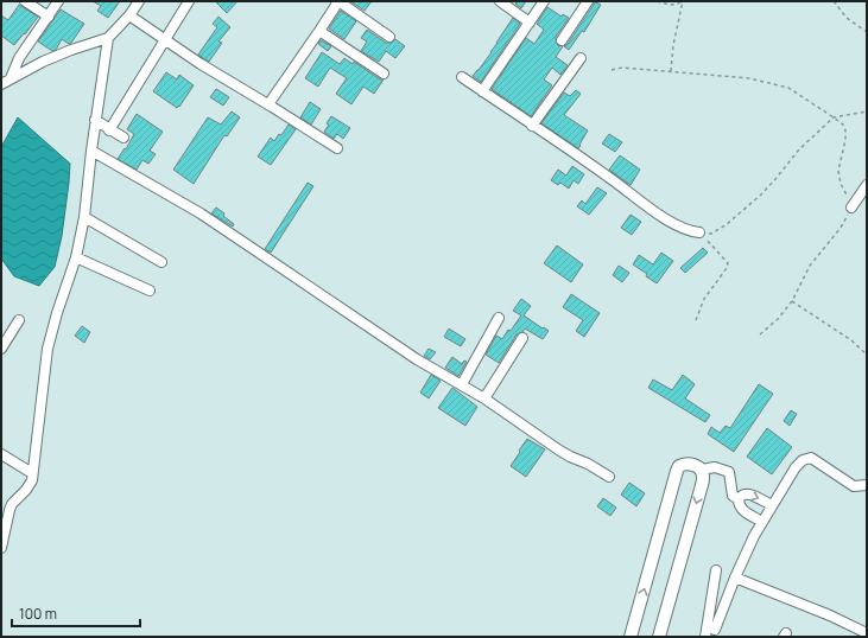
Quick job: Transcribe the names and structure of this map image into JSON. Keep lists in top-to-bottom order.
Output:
{
  "scale_bar": "100 m"
}
